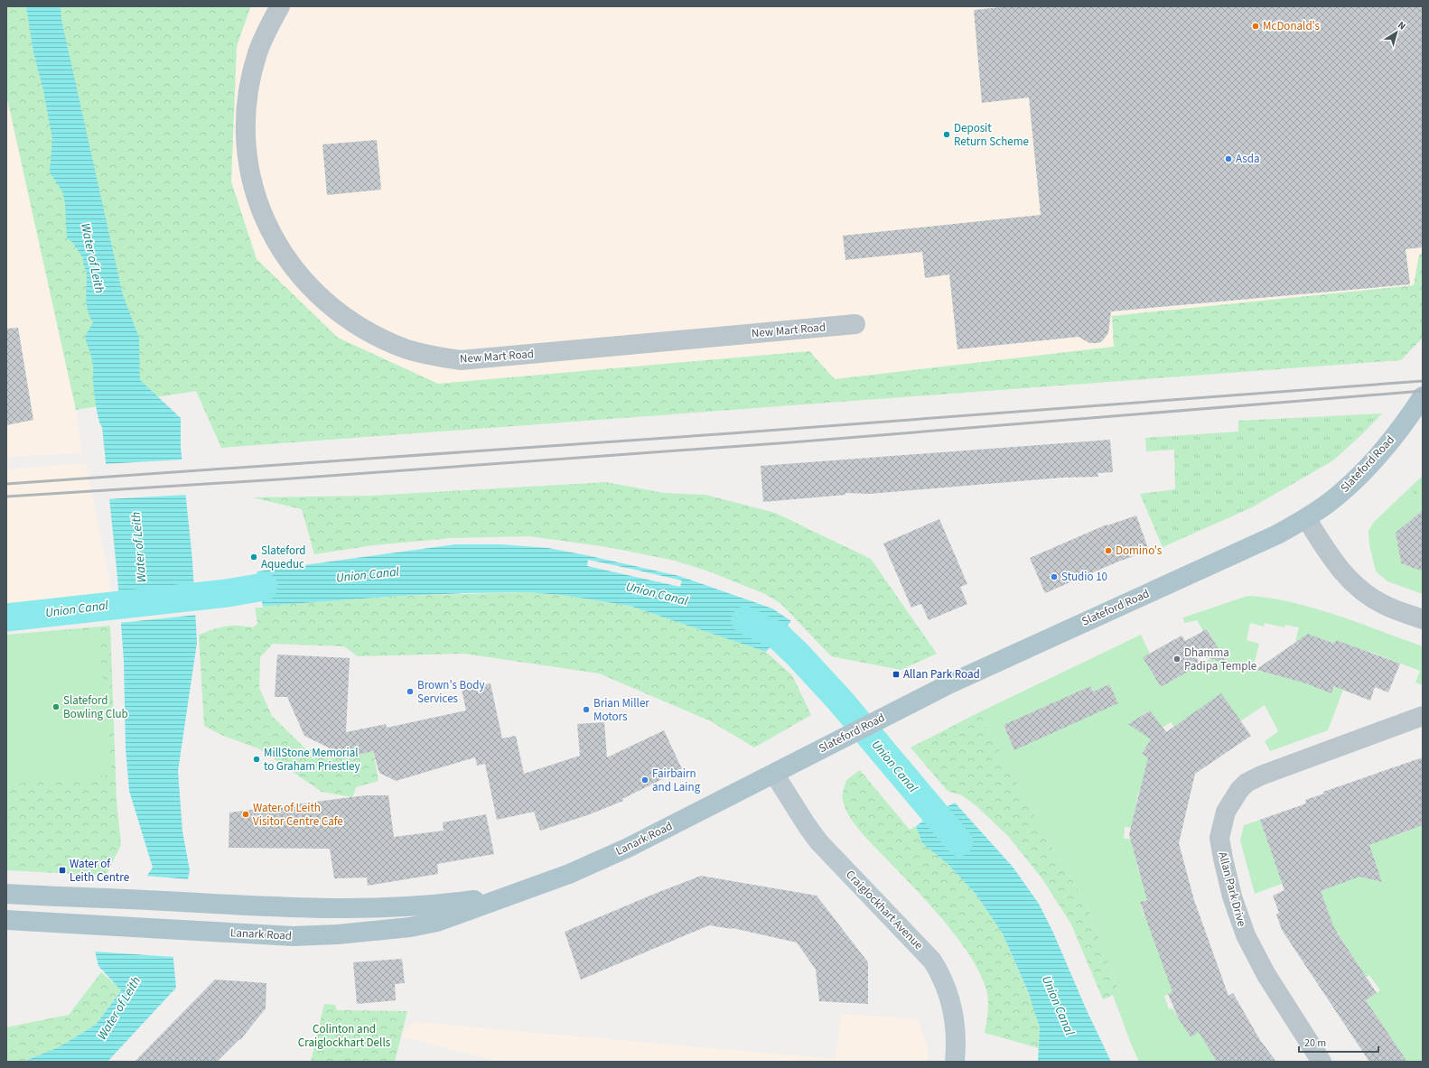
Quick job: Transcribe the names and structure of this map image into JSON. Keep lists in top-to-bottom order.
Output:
{
  "streets": {
    "main road": ["Slateford Road", "Lanark Road"],
    "street": ["New Mart Road", "Allan Park Drive", "Craiglockhart Avenue"]
  },
  "crossings": [
    ["Slateford Road", "Lanark Road"],
    ["Slateford Road", "Craiglockhart Avenue"],
    ["Lanark Road", "Craiglockhart Avenue"]
  ],
  "water": ["Water of Leith", "Union Canal"],
  "parks": ["Colinton and Craiglockhart Dells"],
  "places": {
    "other": [
      "McDonald's",
      "Deposit Return Scheme",
      "Asda",
      "Domino's",
      "Slateford Aqueduc",
      "Studio 10",
      "Dhamma Padipa Temple",
      "Brown's Body Services",
      "Slateford Bowling Club",
      "Brian Miller Motors",
      "MillStone Memorial to Graham Priestley",
      "Fairbairn and Laing",
      "Water of Leith Visitor Centre Cafe"
    ],
    "transit": ["Allan Park Road", "Water of Leith Centre"]
  },
  "scale_bar": "20 m",
  "north": "top right"
}
